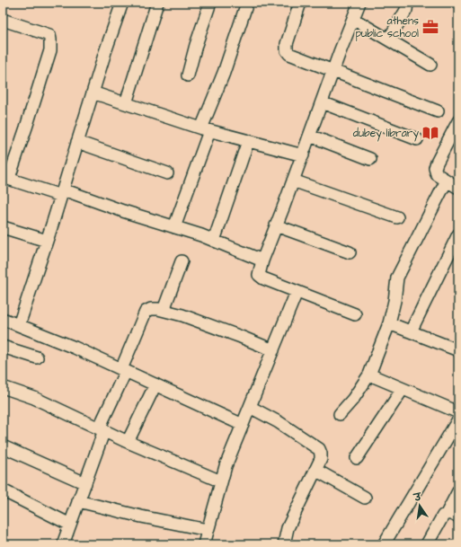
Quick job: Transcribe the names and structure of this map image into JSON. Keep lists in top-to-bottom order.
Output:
{
  "places": {
    "office": ["athens public school"],
    "library": ["dubey library"]
  },
  "north": "top"
}
